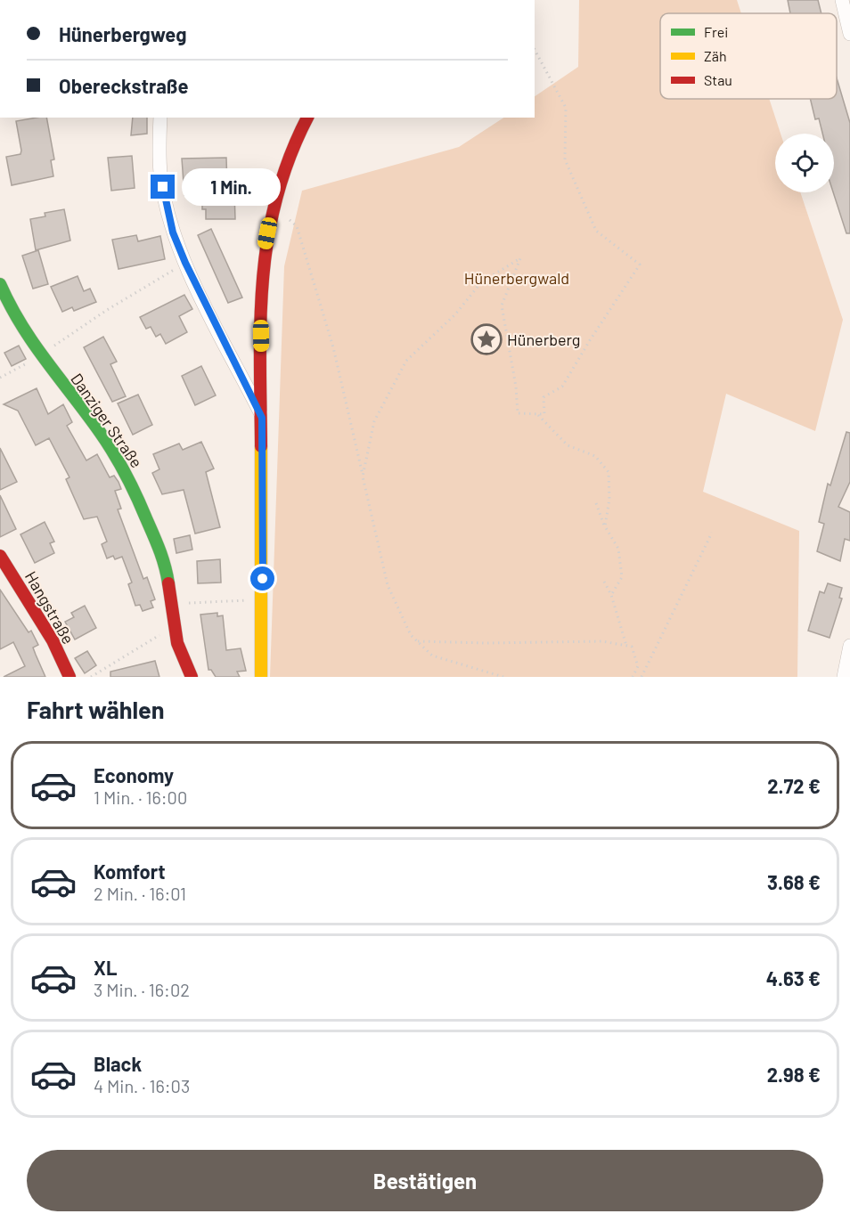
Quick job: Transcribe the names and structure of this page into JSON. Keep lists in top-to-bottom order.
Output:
{
  "streets": {
    "street": ["Danziger Straße", "Hangstraße"]
  },
  "parks": ["Hünerbergwald"],
  "places": {
    "place": ["Hünerberg"]
  },
  "legend": ["Frei", "Zäh", "Stau"],
  "page": {
    "banner": ["Hünerbergweg", "Obereckstraße"],
    "bubble": "1 Min.",
    "heading": "Fahrt wählen",
    "list": [
      {
        "name": "Economy",
        "note": "1 Min. · 16:00",
        "value": "2.72 €"
      },
      {
        "name": "Komfort",
        "note": "2 Min. · 16:01",
        "value": "3.68 €"
      },
      {
        "name": "XL",
        "note": "3 Min. · 16:02",
        "value": "4.63 €"
      },
      {
        "name": "Black",
        "note": "4 Min. · 16:03",
        "value": "2.98 €"
      }
    ],
    "buttons": "Bestätigen"
  }
}
